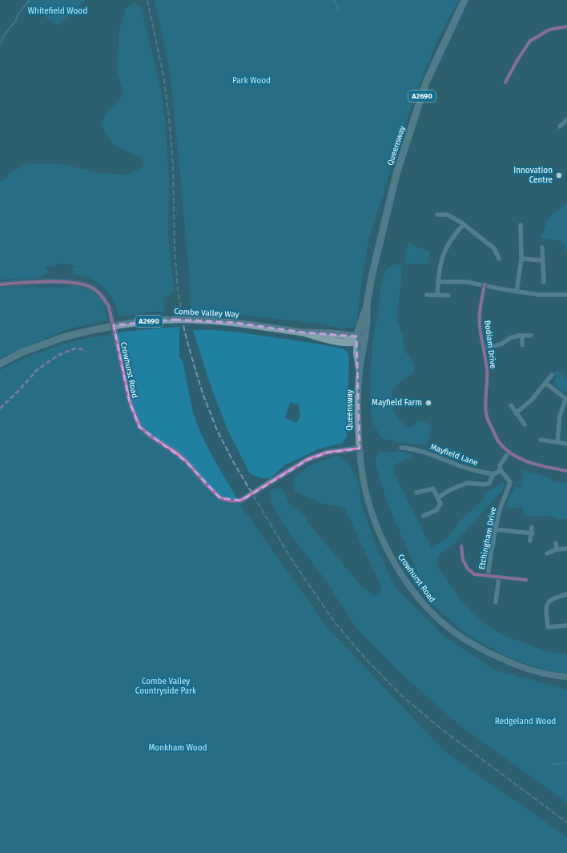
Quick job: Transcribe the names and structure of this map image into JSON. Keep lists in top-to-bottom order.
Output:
{
  "streets": {
    "main road": [
      "A2690",
      "Queensway",
      "Combe Valley Way",
      "Crowhurst Road"
    ],
    "street": ["Bodiam Drive", "Mayfield Lane", "Etchingham Drive"]
  },
  "crossings": [
    ["Queensway", "Combe Valley Way"],
    ["Queensway", "Crowhurst Road"]
  ],
  "parks": [
    "Whitefield Wood",
    "Park Wood",
    "Combe Valley Countryside Park",
    "Redgeland Wood",
    "Monkham Wood"
  ],
  "places": ["Innovation Centre", "Mayfield Farm"]
}
